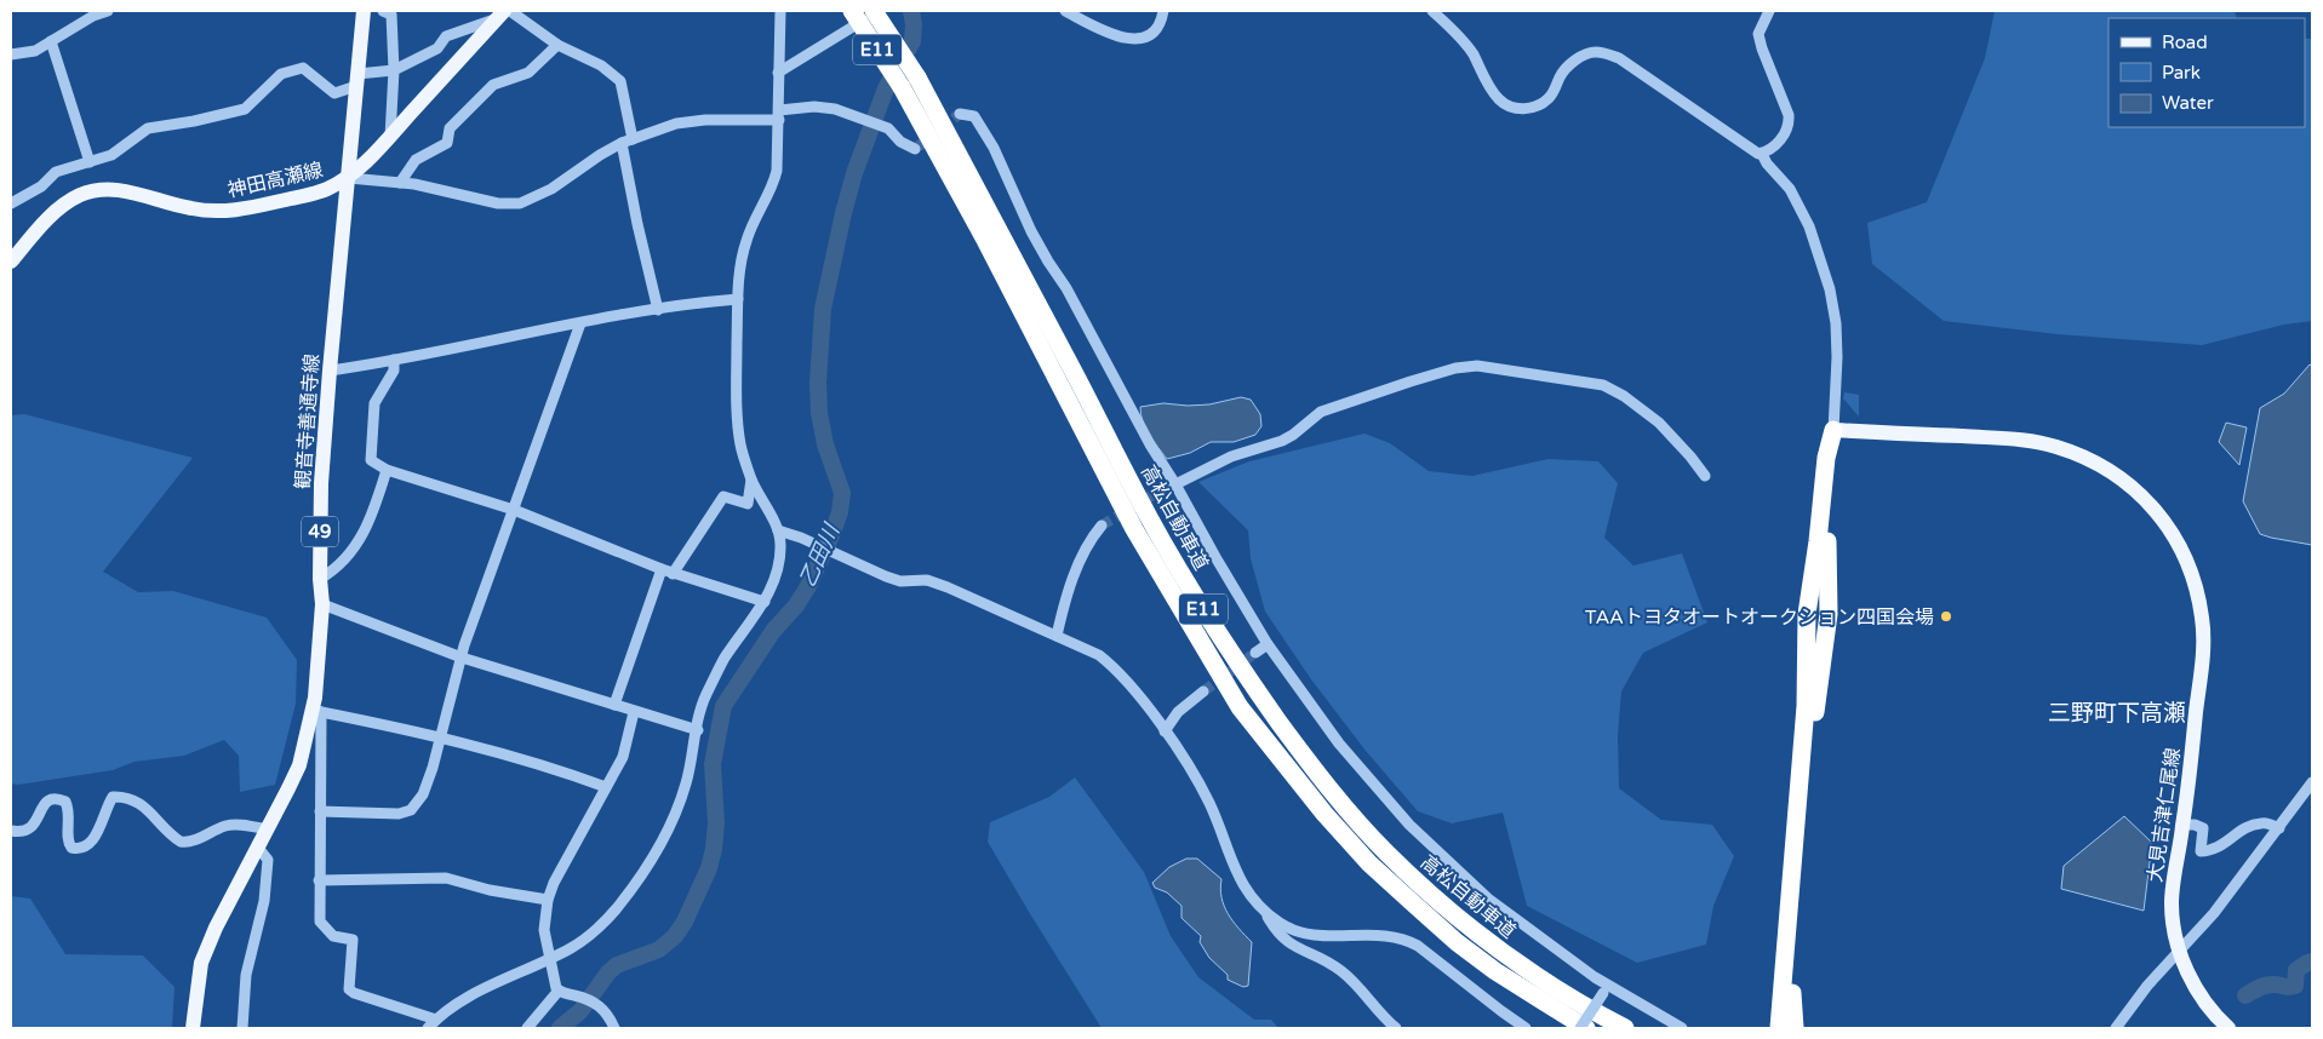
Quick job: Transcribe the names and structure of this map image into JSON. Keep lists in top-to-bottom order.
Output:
{
  "streets": {
    "highway": ["E11", "高松自動車道"],
    "main road": [
      "神田高瀬線",
      "観音寺善通寺線",
      "49",
      "大見吉津仁尾線"
    ]
  },
  "crossings": [
    ["神田高瀬線", "観音寺善通寺線"]
  ],
  "districts": ["三野町下高瀬"],
  "water": ["乙田川"],
  "places": ["TAAトヨタオートオークション四国会場"],
  "legend": ["Road", "Park", "Water"]
}
